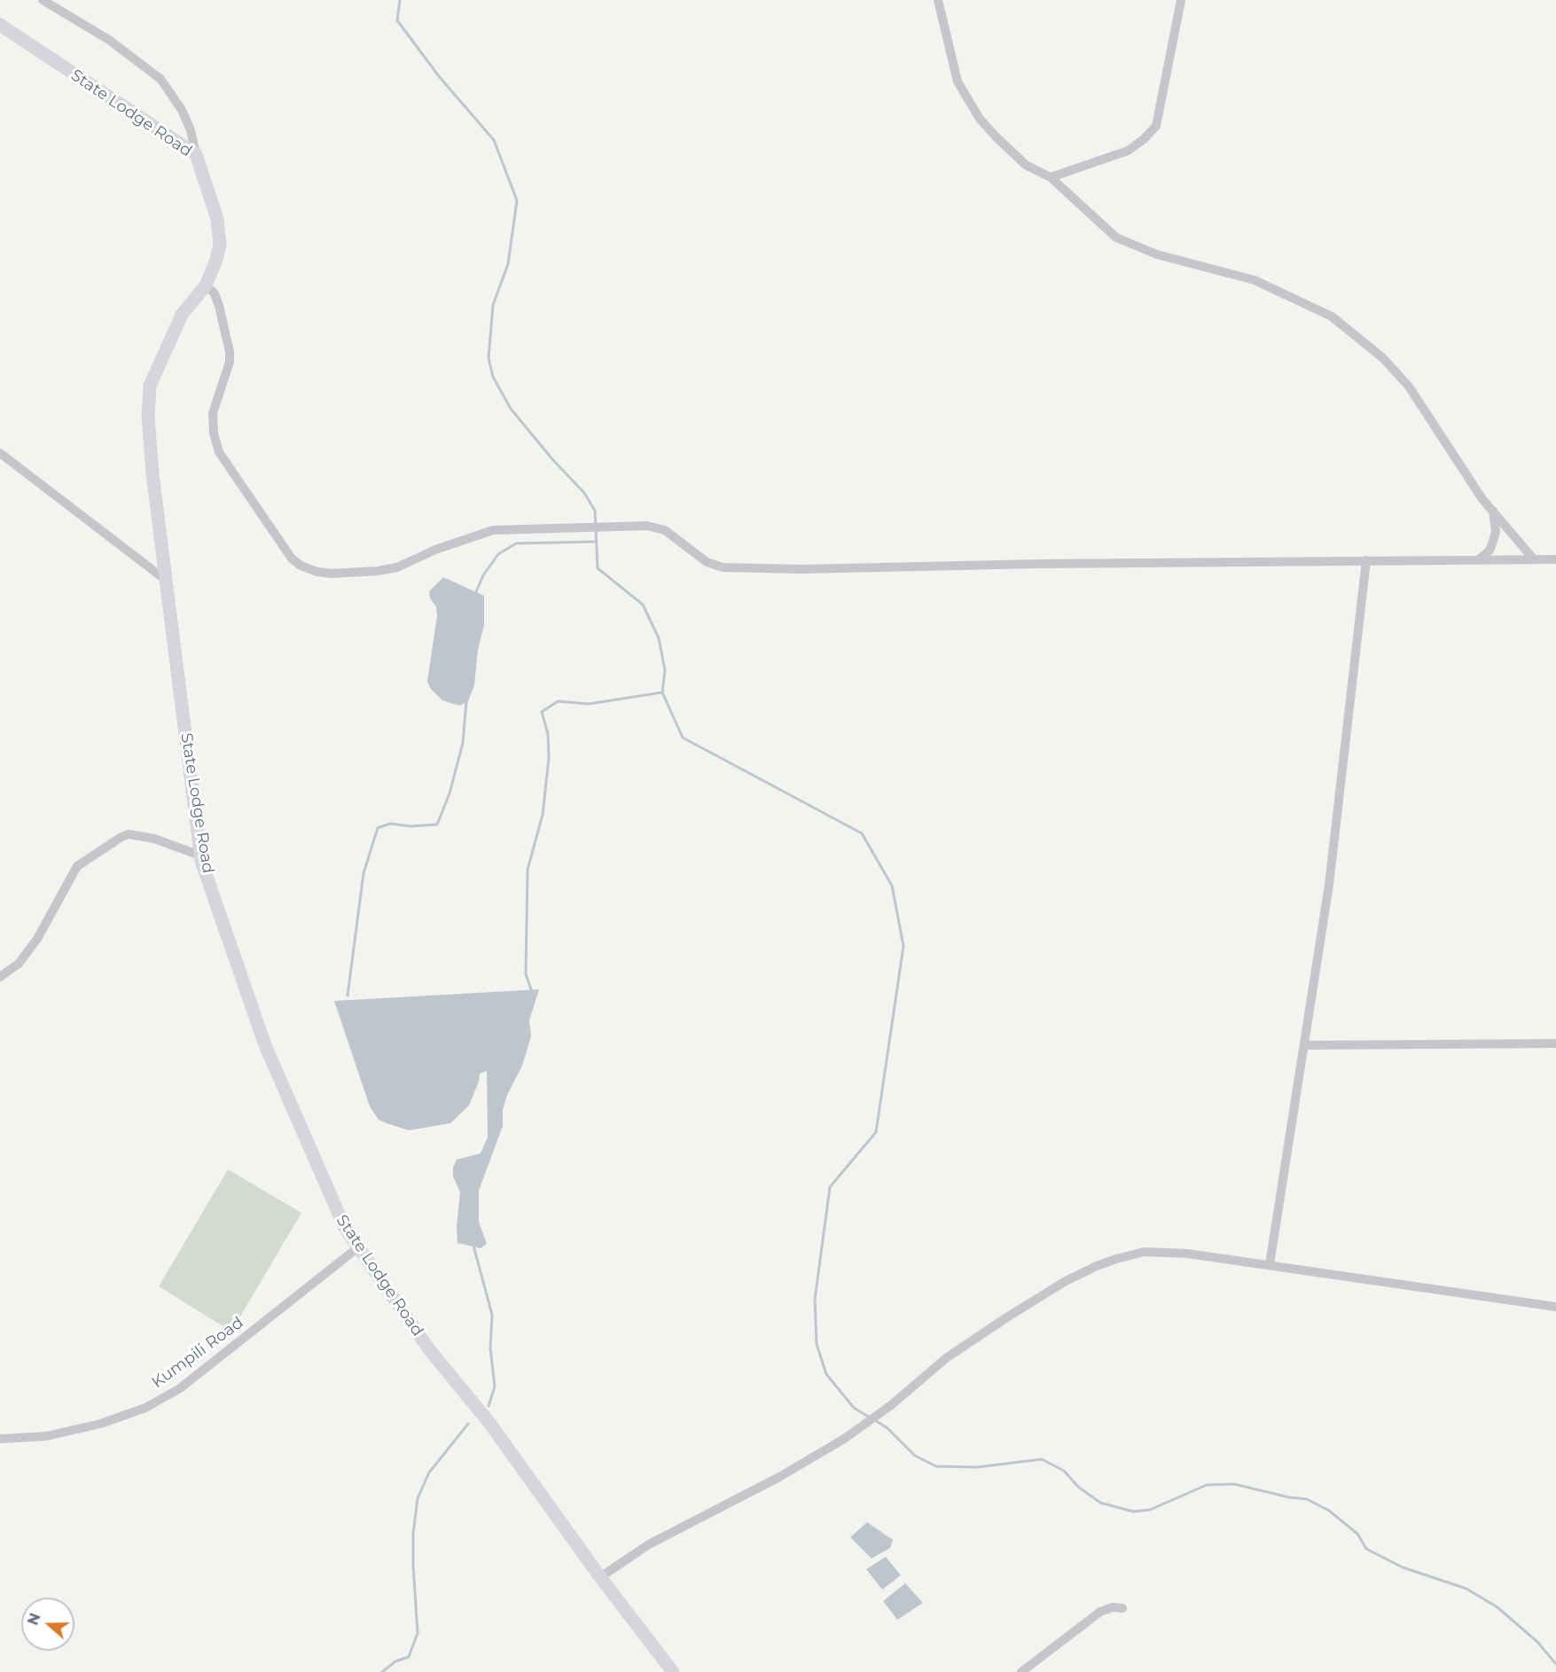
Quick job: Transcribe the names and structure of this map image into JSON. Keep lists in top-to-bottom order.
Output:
{
  "streets": {
    "street": ["State Lodge Road", "Kumpili Road"]
  },
  "crossings": [
    ["State Lodge Road", "Kumpili Road"]
  ],
  "north": "left"
}
